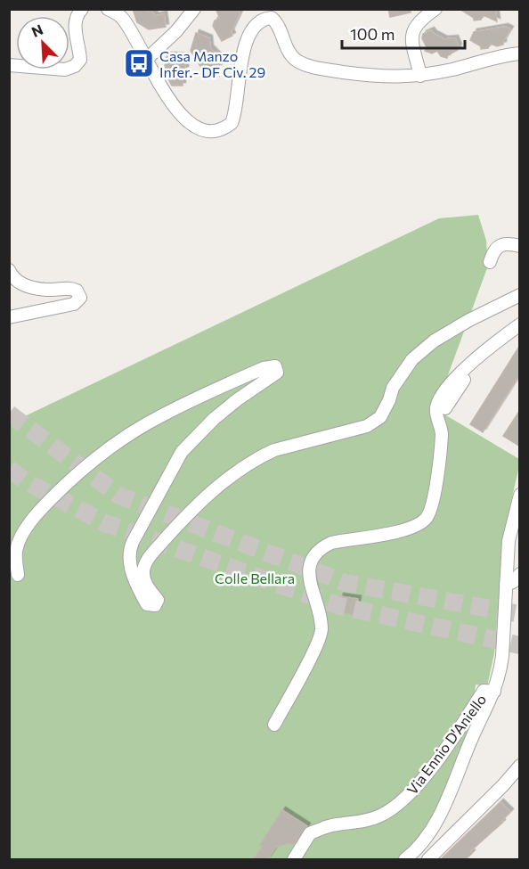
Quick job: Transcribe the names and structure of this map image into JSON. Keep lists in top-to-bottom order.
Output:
{
  "streets": {
    "street": ["Via Ennio D'Aniello"]
  },
  "parks": ["Colle Bellara"],
  "places": {
    "bus stop": ["Casa Manzo Infer.- DF Civ. 29"]
  },
  "scale_bar": "100 m",
  "north": "top left"
}
